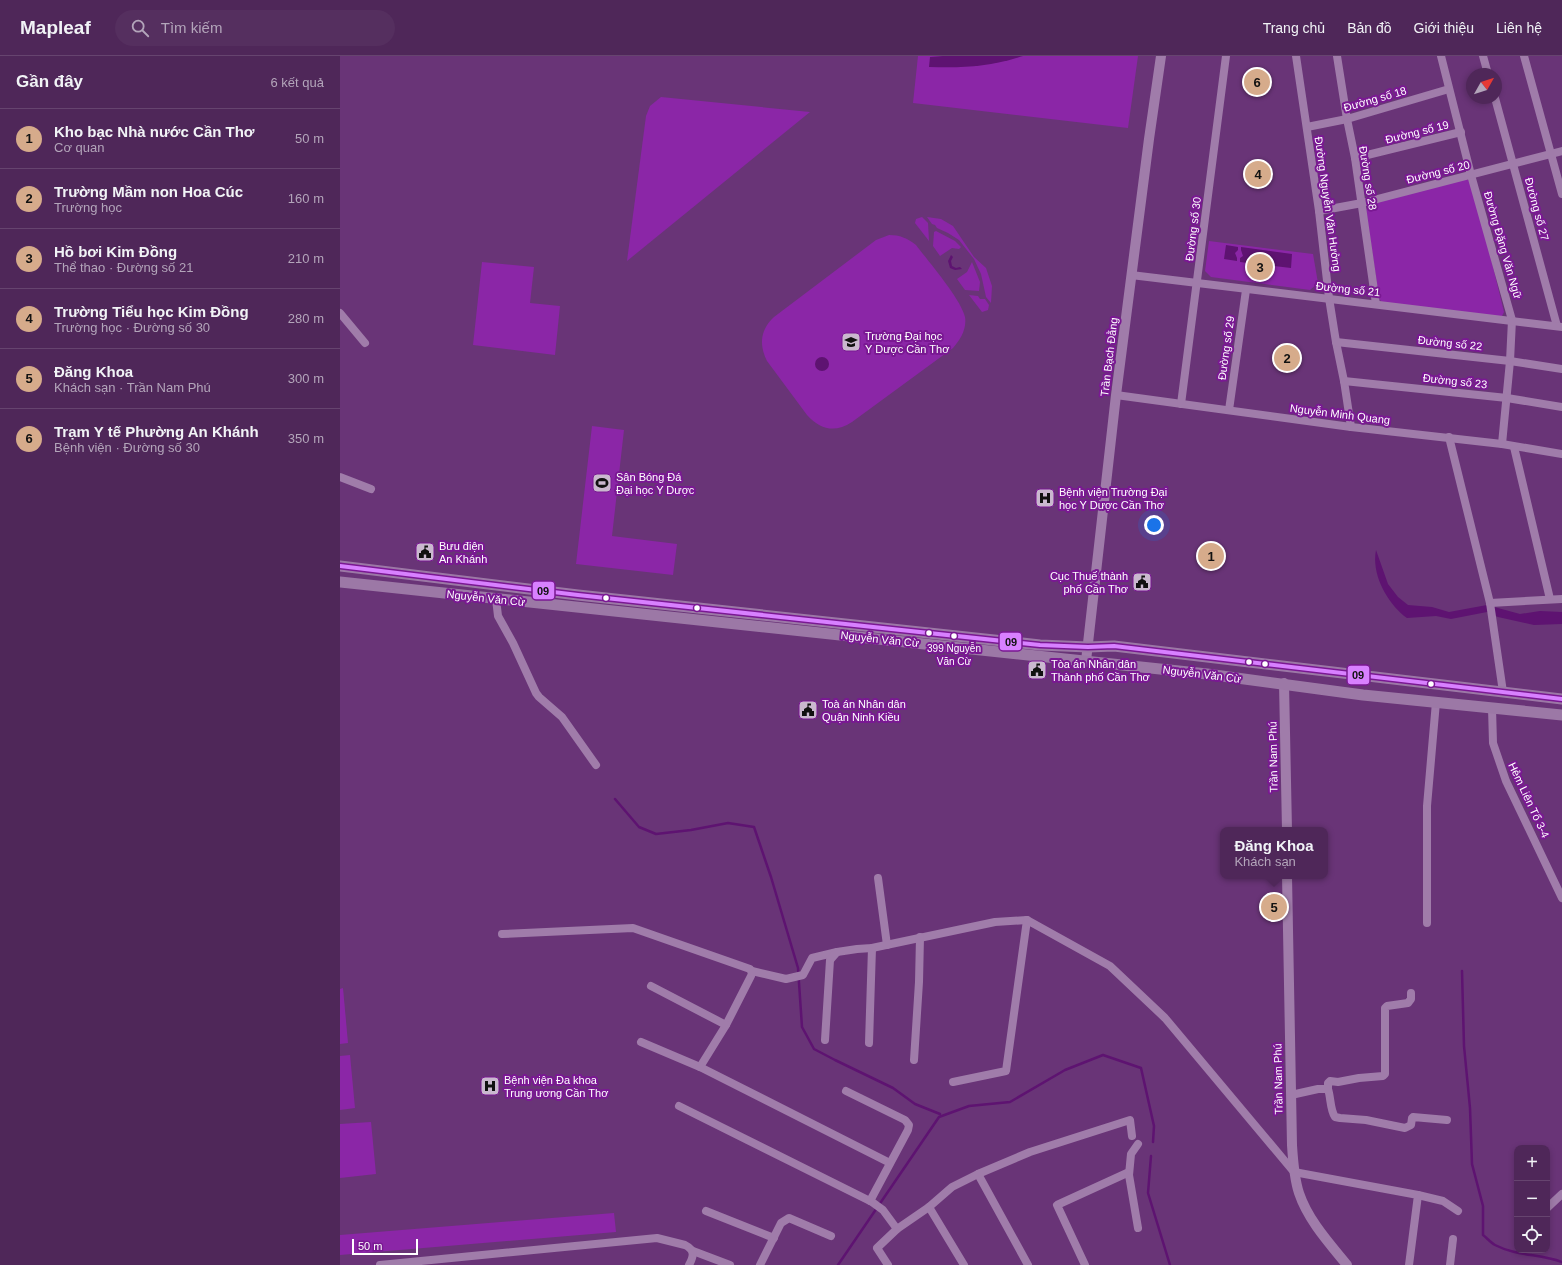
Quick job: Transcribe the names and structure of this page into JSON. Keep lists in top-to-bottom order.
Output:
{
  "streets": {
    "main road": ["Nguyễn Văn Cừ"],
    "street": [
      "Đường số 18",
      "Đường số 19",
      "Đường số 20",
      "Đường số 28",
      "Đường Nguyễn Văn Hưởng",
      "Đường số 27",
      "Đường số 30",
      "Đường Đặng Văn Ngữ",
      "Đường số 21",
      "Đường số 22",
      "Đường số 29",
      "Trần Bạch Đằng",
      "Đường số 23",
      "Nguyễn Minh Quang",
      "Trần Nam Phú",
      "Hẻm Liên Tổ 3-4"
    ]
  },
  "crossings": [
    ["Đường số 18", "Đường số 28"],
    ["Đường số 18", "Đường Nguyễn Văn Hưởng"],
    ["Đường số 18", "Đường Đặng Văn Ngữ"],
    ["Đường số 19", "Đường số 28"],
    ["Đường số 19", "Đường Đặng Văn Ngữ"],
    ["Đường số 20", "Đường số 28"],
    ["Đường số 20", "Đường Nguyễn Văn Hưởng"],
    ["Đường số 20", "Đường số 27"],
    ["Đường số 20", "Đường Đặng Văn Ngữ"],
    ["Đường số 28", "Đường số 21"],
    ["Đường Nguyễn Văn Hưởng", "Đường số 21"],
    ["Đường Nguyễn Văn Hưởng", "Đường số 22"],
    ["Đường Nguyễn Văn Hưởng", "Đường số 23"],
    ["Đường Nguyễn Văn Hưởng", "Nguyễn Minh Quang"],
    ["Đường số 27", "Đường số 21"],
    ["Đường số 30", "Đường số 21"],
    ["Đường số 30", "Nguyễn Minh Quang"],
    ["Đường Đặng Văn Ngữ", "Đường số 21"],
    ["Đường Đặng Văn Ngữ", "Đường số 22"],
    ["Đường Đặng Văn Ngữ", "Đường số 23"],
    ["Đường Đặng Văn Ngữ", "Nguyễn Minh Quang"],
    ["Đường số 21", "Đường số 29"],
    ["Đường số 21", "Trần Bạch Đằng"],
    ["Đường số 29", "Nguyễn Minh Quang"],
    ["Trần Bạch Đằng", "Nguyễn Minh Quang"],
    ["Trần Bạch Đằng", "Nguyễn Văn Cừ"],
    ["Nguyễn Văn Cừ", "Trần Nam Phú"],
    ["Nguyễn Văn Cừ", "Hẻm Liên Tổ 3-4"]
  ],
  "places": {
    "school or university": ["Trường Đại học Y Dược Cần Thơ"],
    "sports": ["Sân Bóng Đá Đại học Y Dược"],
    "hospital": ["Bệnh viện Trường Đại học Y Dược Cần Thơ", "Bệnh viện Đa khoa Trung ương Cần Thơ"],
    "public building": [
      "Bưu điện An Khánh",
      "Cục Thuế thành phố Cần Thơ",
      "Tòa án Nhân dân Thành phố Cần Thơ",
      "Toà án Nhân dân Quận Ninh Kiều"
    ],
    "other": ["399 Nguyễn Văn Cừ"]
  },
  "lines": ["transit line 09"],
  "scale_bar": "50 m",
  "north": "top right",
  "page": {
    "header": "Mapleaf",
    "search": "Tìm kiếm",
    "nav": [
      "Trang chủ",
      "Bản đồ",
      "Giới thiệu",
      "Liên hệ"
    ],
    "heading": ["Gần đây", "6 kết quả"],
    "pins": [
      "6",
      "4",
      "3",
      "2",
      "1",
      "5"
    ],
    "list": [
      {
        "mark": "1",
        "name": "Kho bạc Nhà nước Cần Thơ",
        "note": "Cơ quan",
        "value": "50 m"
      },
      {
        "mark": "2",
        "name": "Trường Mầm non Hoa Cúc",
        "note": "Trường học",
        "value": "160 m"
      },
      {
        "mark": "3",
        "name": "Hồ bơi Kim Đồng",
        "note": "Thể thao · Đường số 21",
        "value": "210 m"
      },
      {
        "mark": "4",
        "name": "Trường Tiểu học Kim Đồng",
        "note": "Trường học · Đường số 30",
        "value": "280 m"
      },
      {
        "mark": "5",
        "name": "Đăng Khoa",
        "note": "Khách sạn · Trần Nam Phú",
        "value": "300 m"
      },
      {
        "mark": "6",
        "name": "Trạm Y tế Phường An Khánh",
        "note": "Bệnh viện · Đường số 30",
        "value": "350 m"
      }
    ],
    "popup": ["Đăng Khoa", "Khách sạn"],
    "map_buttons": ["+", "−"],
    "scale": "50 m"
  }
}
